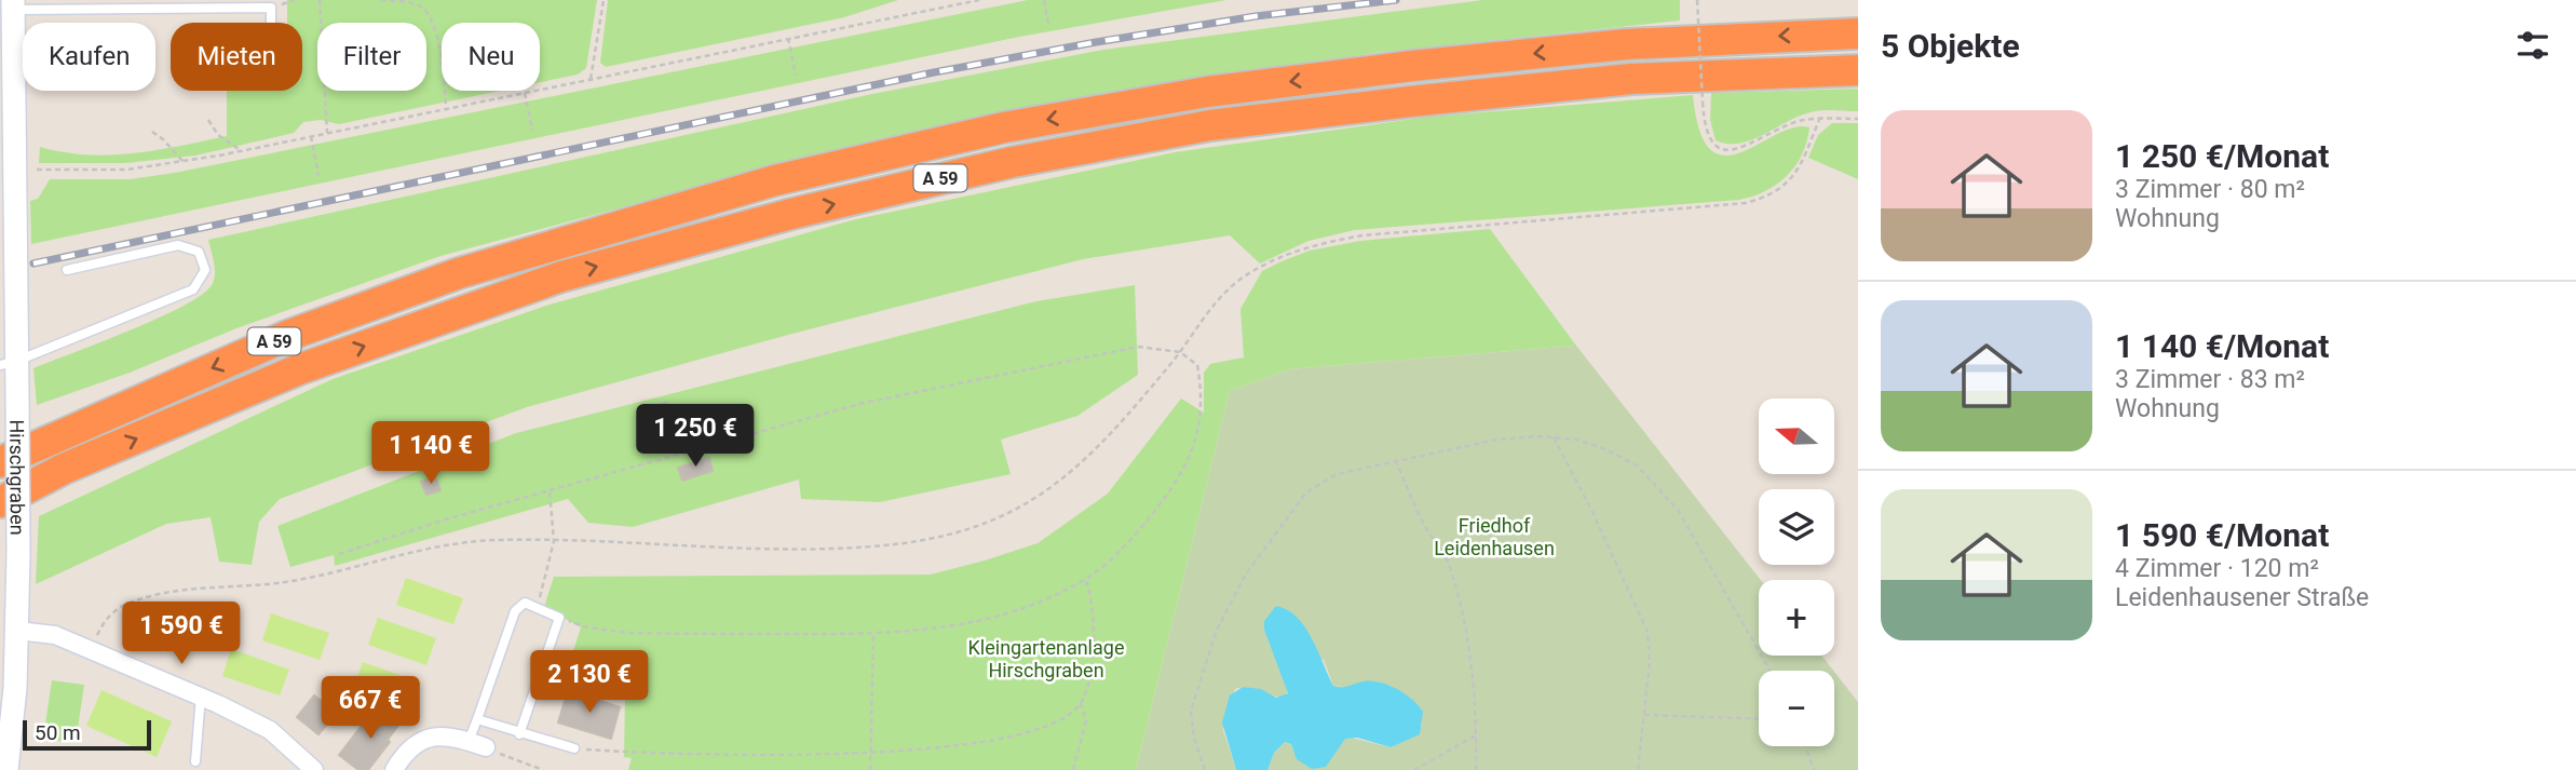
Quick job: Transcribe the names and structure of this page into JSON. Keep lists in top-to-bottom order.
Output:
{
  "streets": {
    "highway": ["A 59"],
    "street": ["Hirschgraben"]
  },
  "parks": ["Friedhof Leidenhausen", "Kleingartenanlage Hirschgraben"],
  "scale_bar": "50 m",
  "north": "left",
  "page": {
    "heading": "5 Objekte",
    "chip": [
      "Kaufen",
      "Mieten",
      "Filter",
      "Neu"
    ],
    "list": [
      {
        "name": "1 250 €/Monat",
        "note": "3 Zimmer · 80 m² · Wohnung"
      },
      {
        "name": "1 140 €/Monat",
        "note": "3 Zimmer · 83 m² · Wohnung"
      },
      {
        "name": "1 590 €/Monat",
        "note": "4 Zimmer · 120 m² · Leidenhausener Straße"
      }
    ],
    "map_buttons": ["+", "−"],
    "price": [
      "1 250 €",
      "1 140 €",
      "1 590 €",
      "2 130 €",
      "667 €"
    ],
    "scale": "50 m"
  }
}
